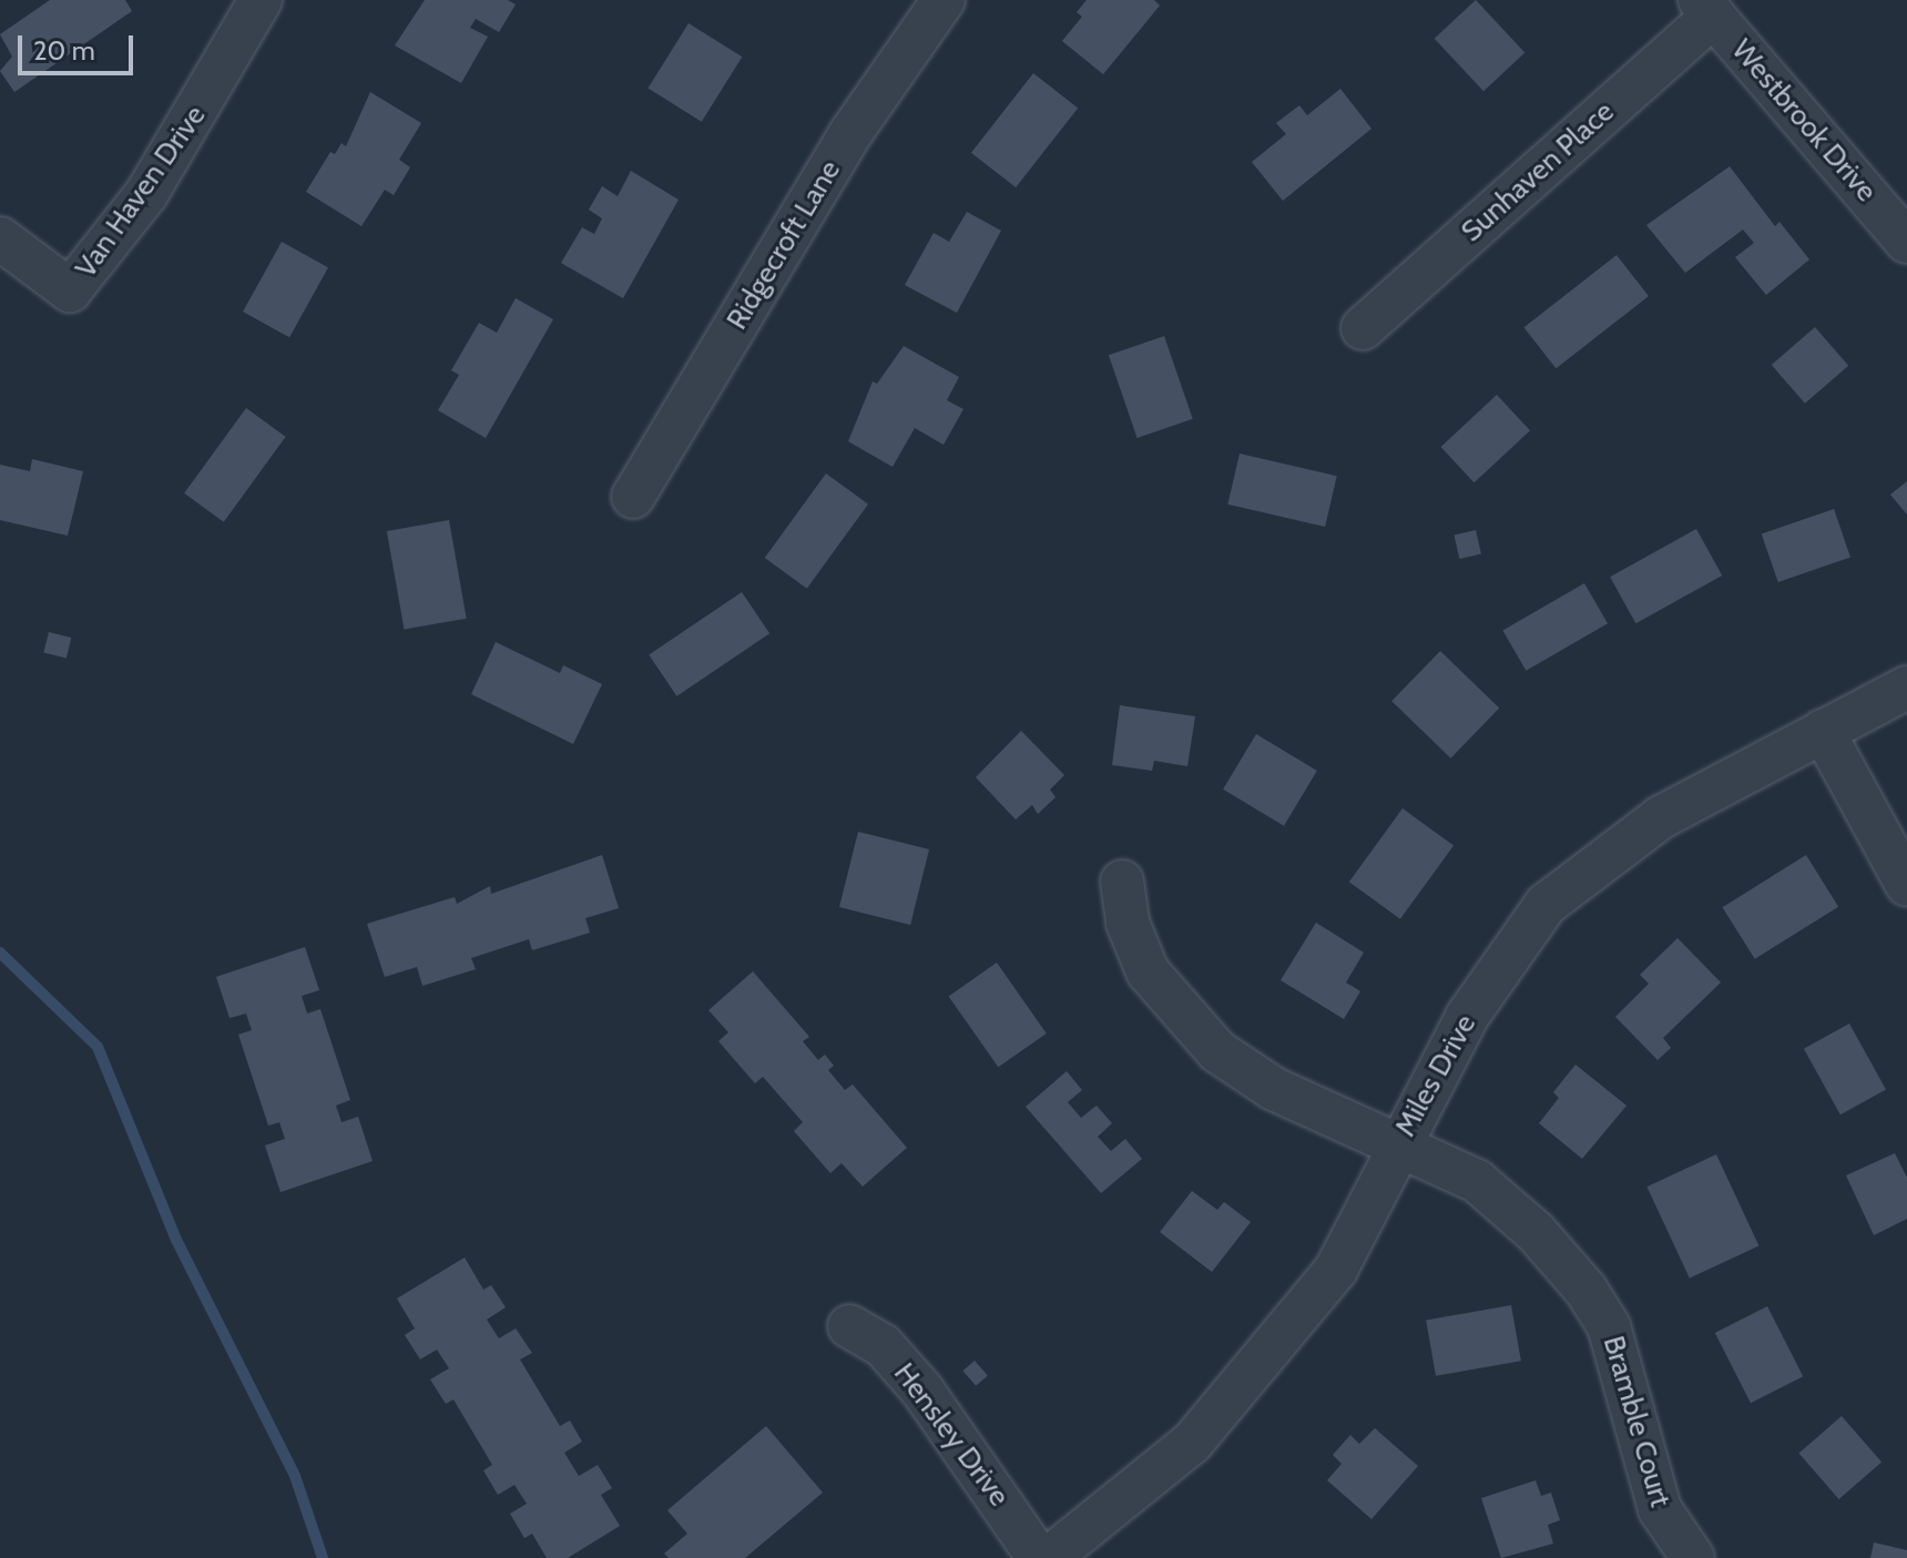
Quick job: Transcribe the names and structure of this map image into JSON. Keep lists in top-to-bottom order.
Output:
{
  "streets": {
    "street": [
      "Westbrook Drive",
      "Sunhaven Place",
      "Van Haven Drive",
      "Ridgecroft Lane",
      "Miles Drive",
      "Bramble Court",
      "Hensley Drive"
    ]
  },
  "crossings": [
    ["Westbrook Drive", "Sunhaven Place"],
    ["Miles Drive", "Bramble Court"]
  ],
  "scale_bar": "20 m"
}
